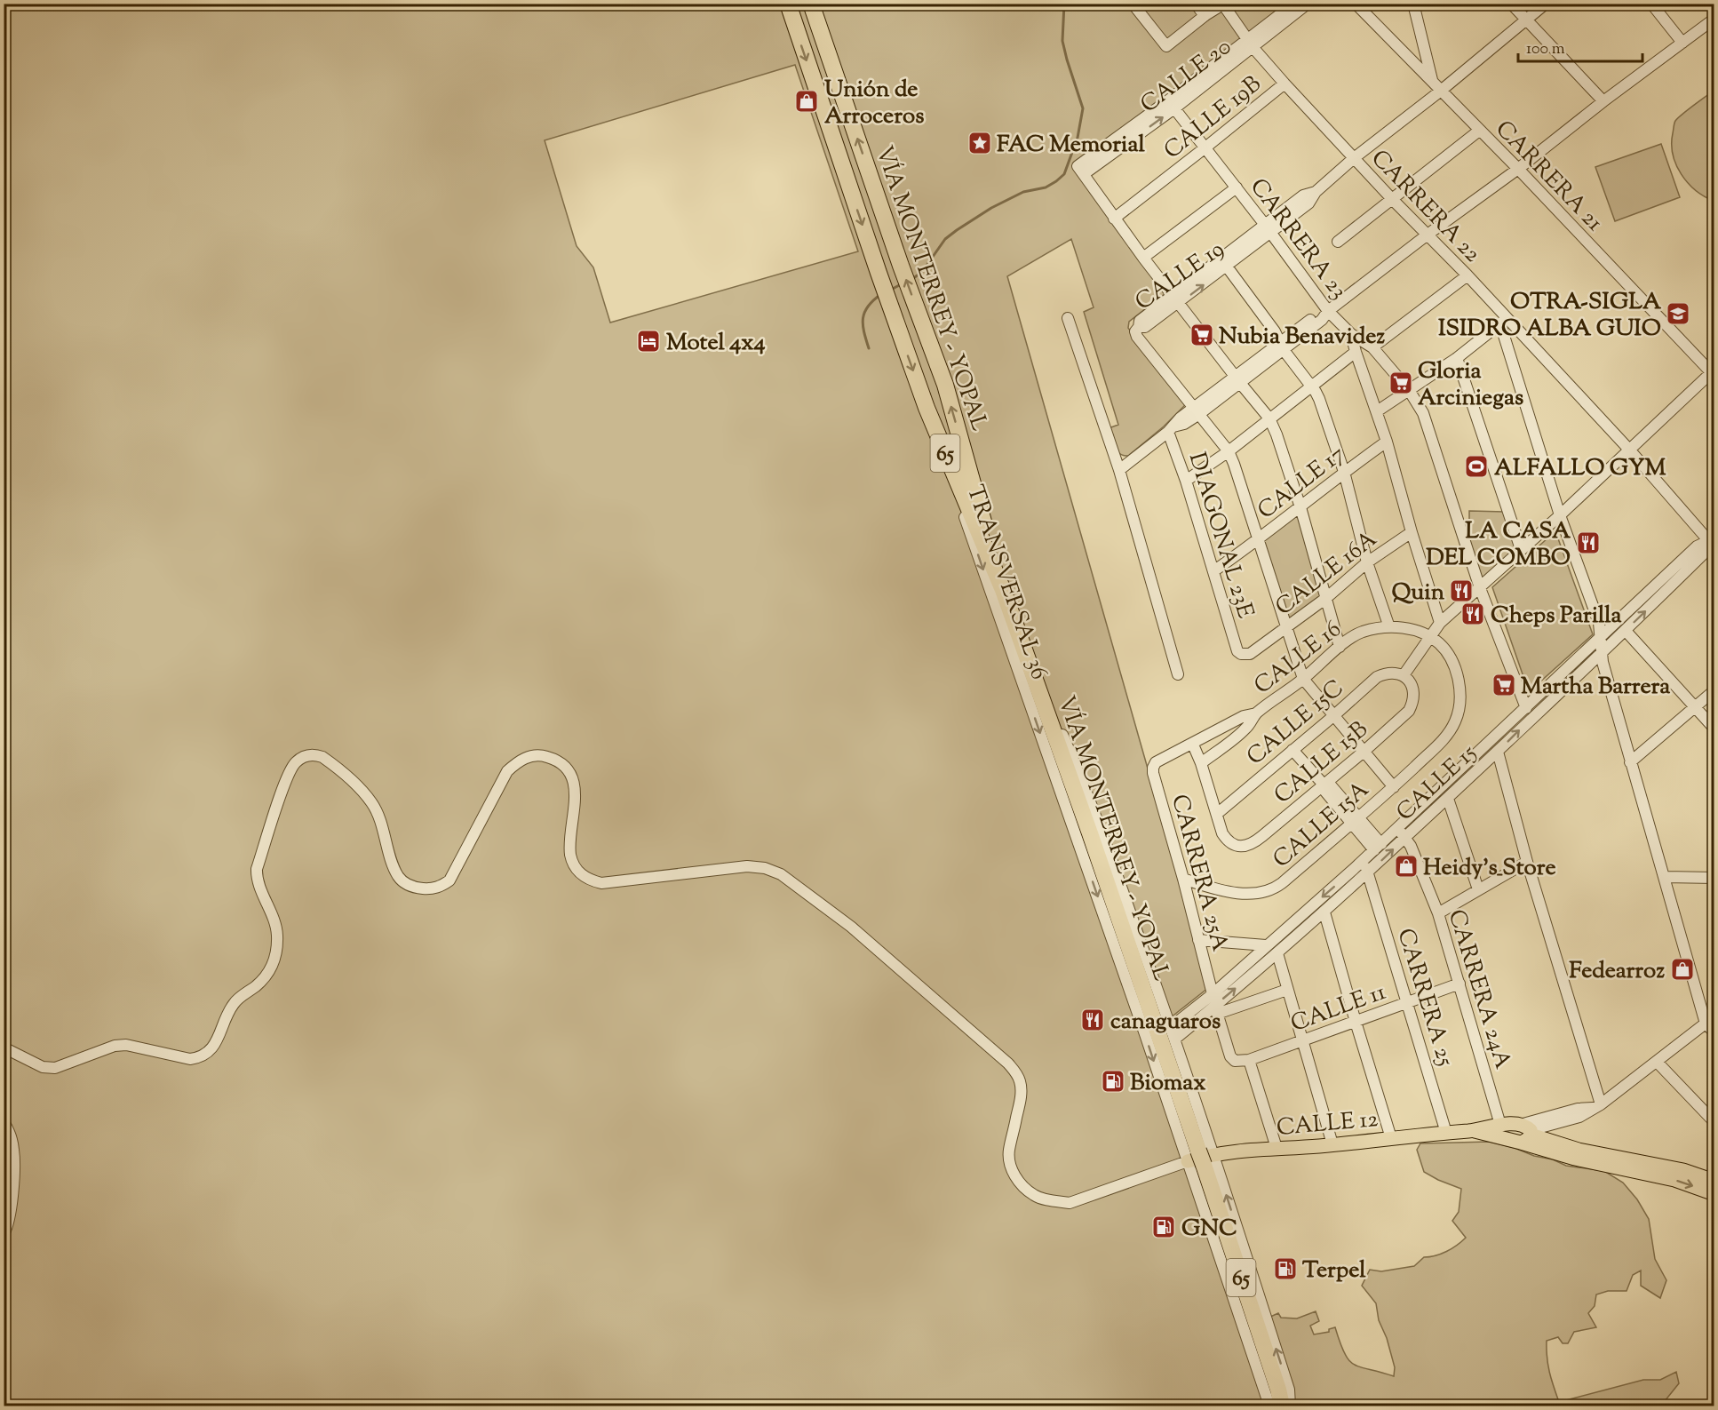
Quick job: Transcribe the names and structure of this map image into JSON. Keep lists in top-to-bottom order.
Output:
{
  "streets": {
    "highway": ["VÍA MONTERREY - YOPAL", "65"],
    "main road": ["CALLE 12"],
    "street": [
      "CALLE 20",
      "CALLE 19B",
      "CARRERA 21",
      "CARRERA 22",
      "CARRERA 23",
      "CALLE 19",
      "CALLE 17",
      "DIAGONAL 23E",
      "CALLE 16A",
      "TRANSVERSAL 36",
      "CALLE 16",
      "CALLE 15C",
      "CALLE 15B",
      "CALLE 15",
      "CALLE 15A",
      "CARRERA 25A",
      "CARRERA 24A",
      "CARRERA 25",
      "CALLE 11"
    ]
  },
  "crossings": [
    ["CALLE 20", "CALLE 19B"],
    ["CALLE 20", "CARRERA 22"],
    ["CALLE 20", "CARRERA 23"],
    ["CALLE 19B", "CARRERA 22"],
    ["CALLE 19B", "CARRERA 23"],
    ["CARRERA 21", "CALLE 19"],
    ["CARRERA 22", "CALLE 19"],
    ["CARRERA 22", "CALLE 15"],
    ["CARRERA 23", "CALLE 19"],
    ["CARRERA 23", "CALLE 15"],
    ["VÍA MONTERREY - YOPAL", "TRANSVERSAL 36"],
    ["VÍA MONTERREY - YOPAL", "CALLE 12"],
    ["CALLE 17", "DIAGONAL 23E"],
    ["DIAGONAL 23E", "CALLE 16A"],
    ["TRANSVERSAL 36", "CALLE 15"],
    ["TRANSVERSAL 36", "CALLE 12"],
    ["CALLE 16", "CALLE 15A"],
    ["CALLE 15C", "CALLE 15B"],
    ["CALLE 15", "CARRERA 25A"],
    ["CALLE 15", "CARRERA 24A"],
    ["CALLE 15", "CARRERA 25"],
    ["CALLE 15", "CALLE 11"],
    ["CALLE 15A", "CARRERA 25A"],
    ["CARRERA 24A", "CALLE 11"],
    ["CARRERA 24A", "CALLE 12"],
    ["CARRERA 25", "CALLE 11"],
    ["CARRERA 25", "CALLE 12"]
  ],
  "places": {
    "shop": ["Unión de Arroceros", "Heidy's_Store", "Fedearroz"],
    "place": ["FAC Memorial"],
    "school or university": ["OTRA-SIGLA ISIDRO ALBA GUIO"],
    "supermarket": ["Nubia Benavidez", "Gloria Arciniegas", "Martha Barrera"],
    "hotel": ["Motel 4x4"],
    "sports": ["ALFALLO GYM"],
    "restaurant": [
      "LA CASA DEL COMBO",
      "Quin",
      "Cheps Parilla",
      "canaguaros"
    ],
    "fuel station": ["Biomax", "GNC", "Terpel"]
  },
  "scale_bar": "100 m"
}
